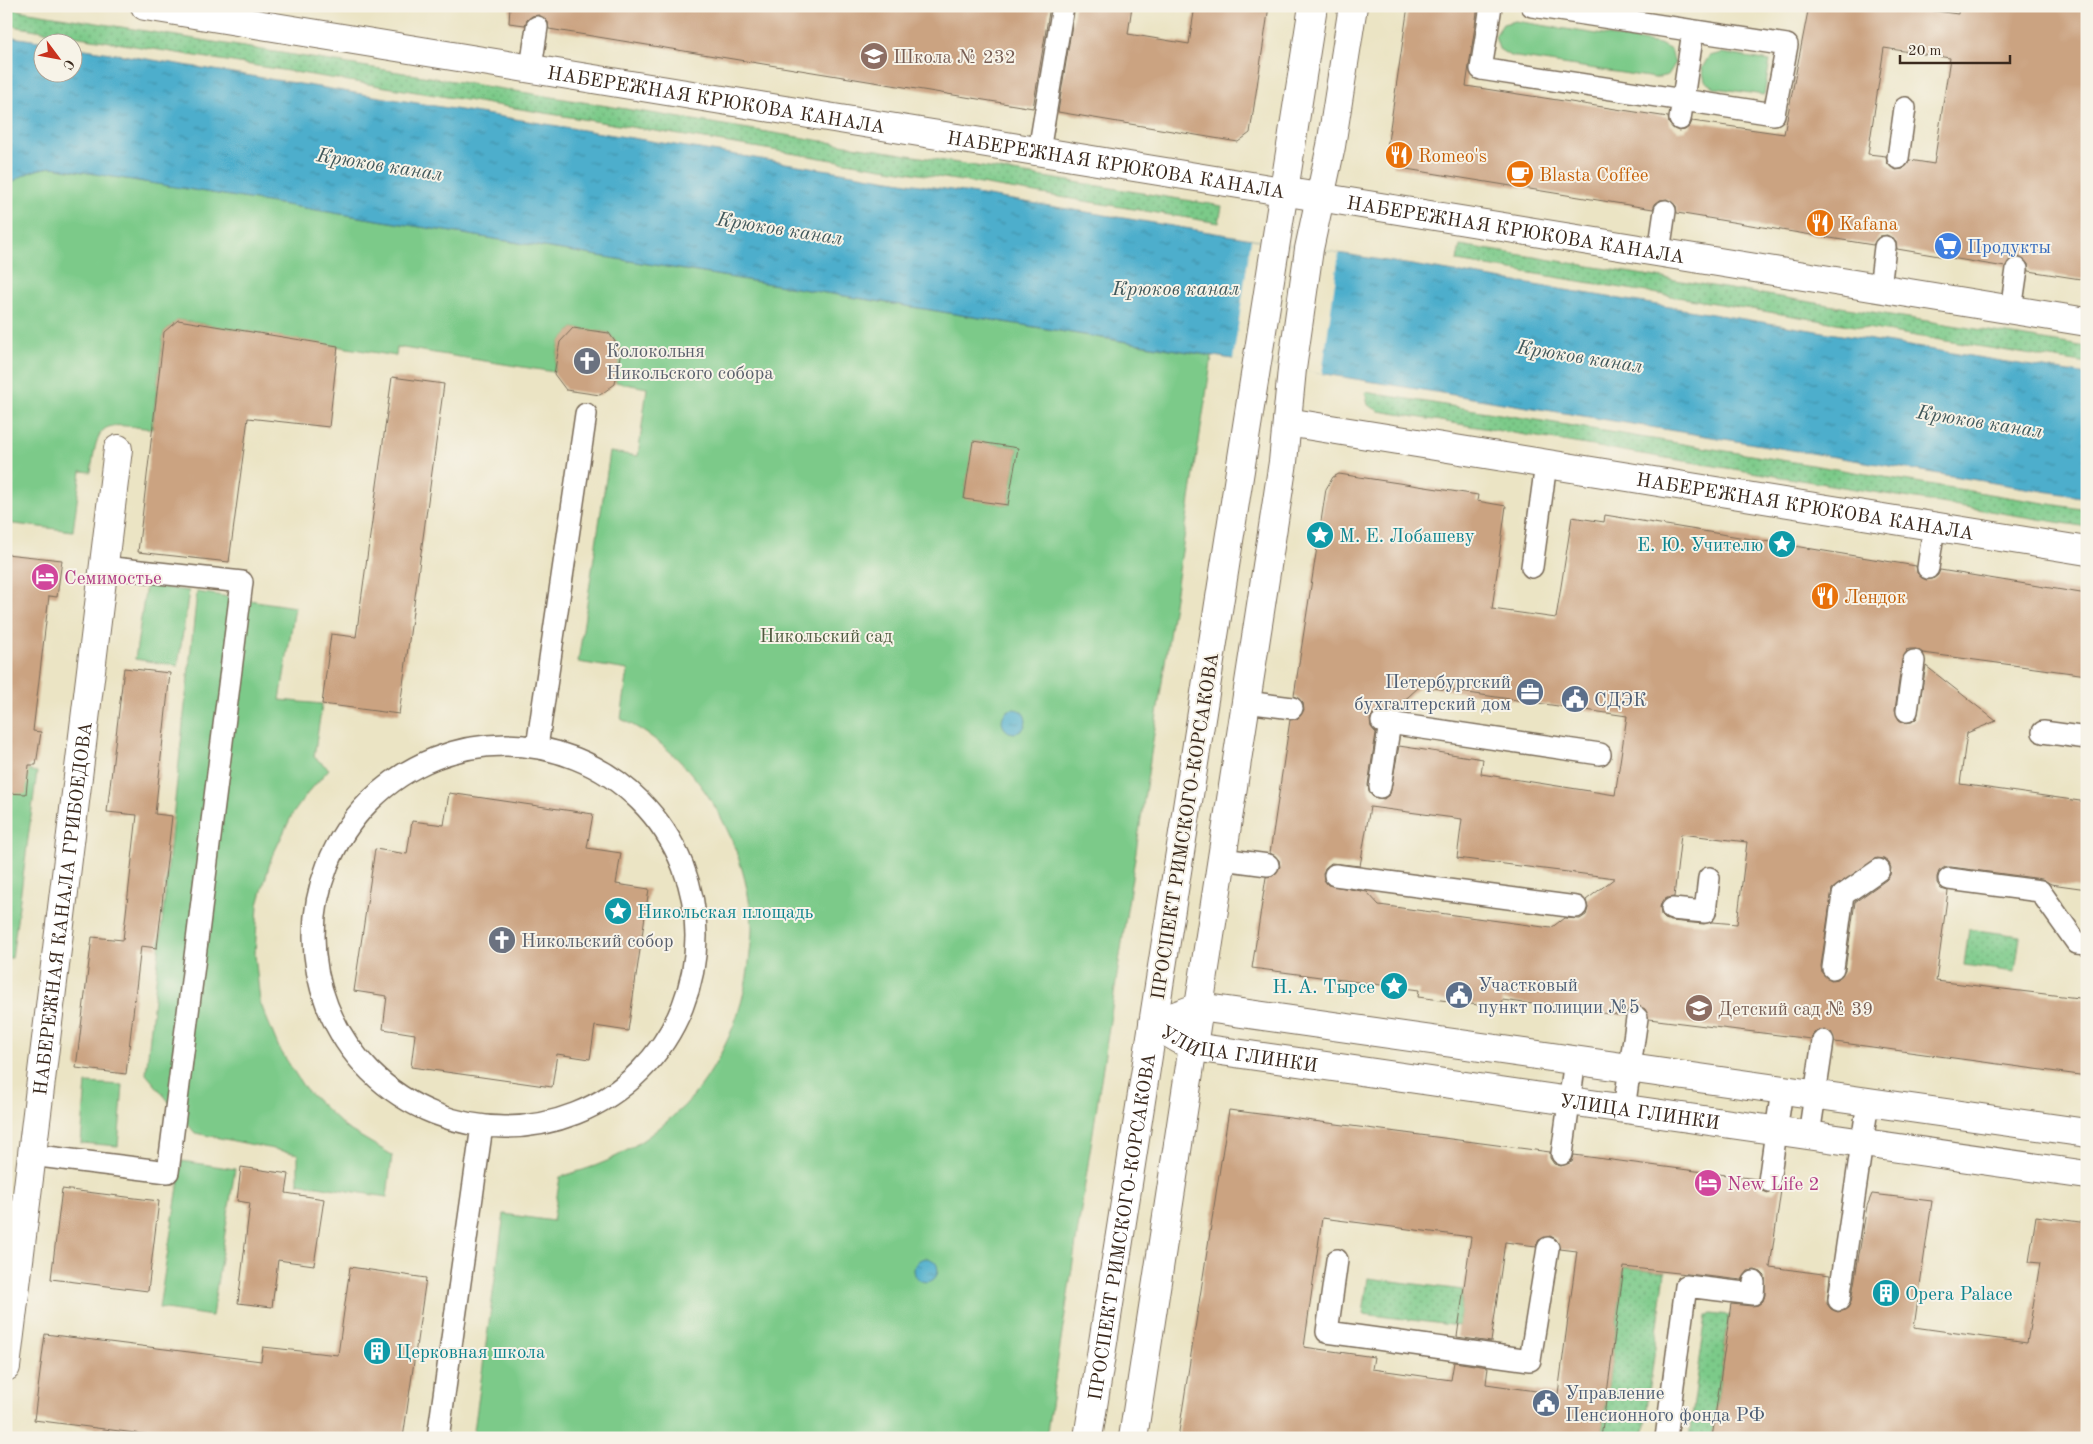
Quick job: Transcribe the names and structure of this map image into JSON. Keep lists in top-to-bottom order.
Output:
{
  "streets": {
    "main road": [
      "НАБЕРЕЖНАЯ КРЮКОВА КАНАЛА",
      "ПРОСПЕКТ РИМСКОГО-КОРСАКОВА",
      "НАБЕРЕЖНАЯ КАНАЛА ГРИБОЕДОВА",
      "УЛИЦА ГЛИНКИ"
    ]
  },
  "crossings": [
    ["НАБЕРЕЖНАЯ КРЮКОВА КАНАЛА", "ПРОСПЕКТ РИМСКОГО-КОРСАКОВА"],
    ["ПРОСПЕКТ РИМСКОГО-КОРСАКОВА", "УЛИЦА ГЛИНКИ"]
  ],
  "water": ["Крюков канал"],
  "parks": ["Никольский сад"],
  "places": {
    "school or university": ["Школа № 232", "Детский сад № 39"],
    "restaurant": ["Romeo's", "Kafana", "Лендок"],
    "cafe": ["Blasta Coffee"],
    "supermarket": ["Продукты"],
    "church": ["Колокольня Никольского собора", "Никольский собор"],
    "place": [
      "М. Е. Лобашеву",
      "Е. Ю. Учителю",
      "Никольская площадь",
      "Н. А. Тырсе"
    ],
    "hotel": ["Семимостье", "New Life 2"],
    "office": ["Петербургский бухгалтерский дом"],
    "public building": ["СДЭК", "Участковый пункт полиции №5", "Управление Пенсионного фонда РФ"],
    "building": ["Opera Palace", "Церковная школа"]
  },
  "scale_bar": "20 m",
  "north": "bottom right"
}
